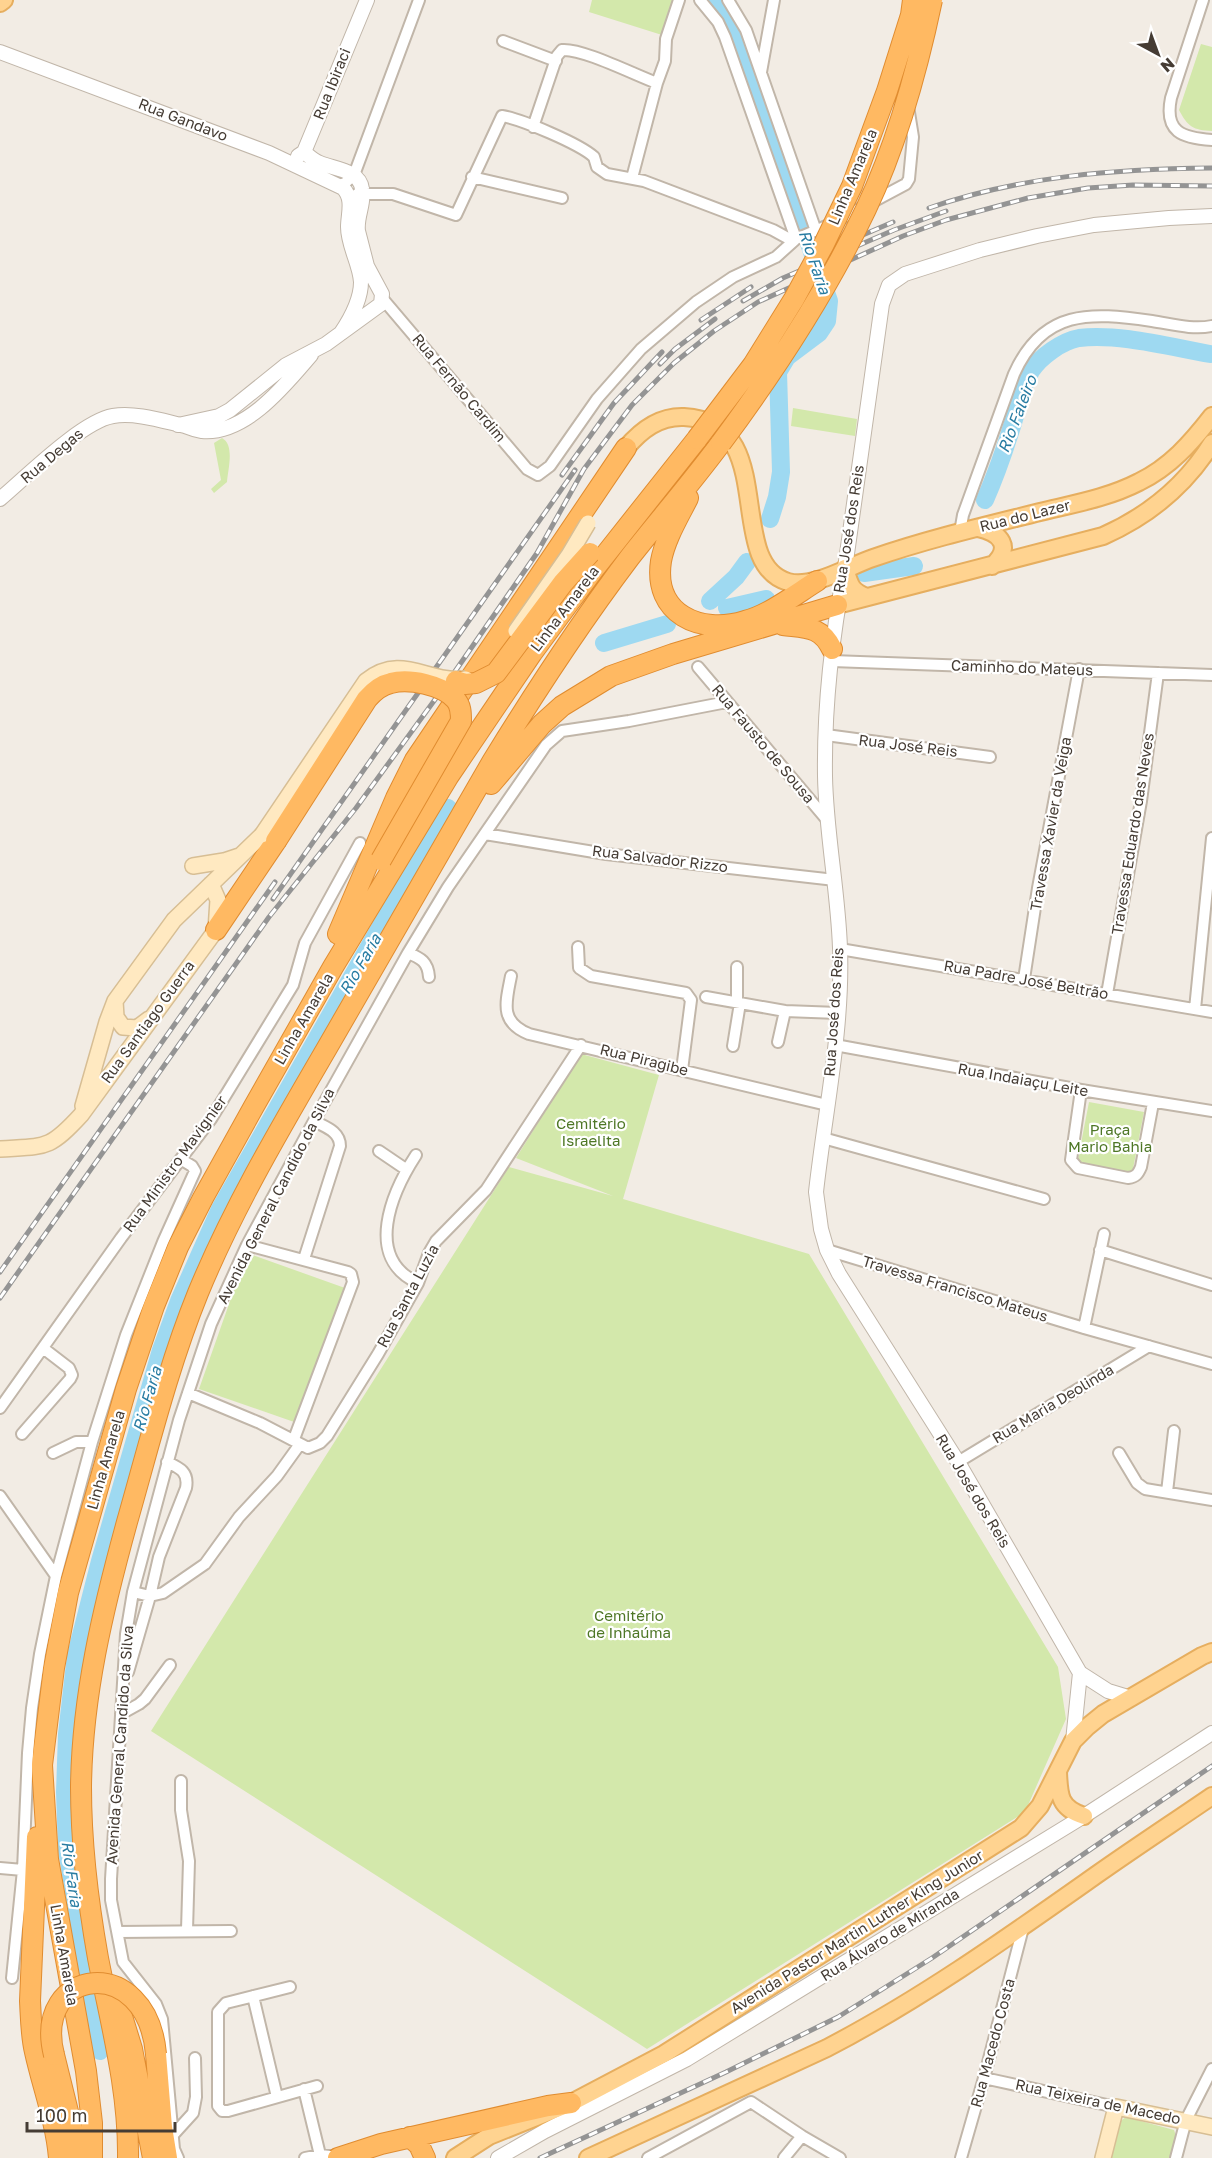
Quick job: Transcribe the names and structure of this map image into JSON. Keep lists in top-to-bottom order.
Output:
{
  "streets": {
    "highway": ["Linha Amarela"],
    "main road": [
      "Rua do Lazer",
      "Rua Santiago Guerra",
      "Avenida Pastor Martin Luther King Junior",
      "Rua Teixeira de Macedo"
    ],
    "street": [
      "Rua Ibiraci",
      "Rua Gandavo",
      "Rua Fernão Cardim",
      "Rua Degas",
      "Rua José dos Reis",
      "Caminho do Mateus",
      "Rua Fausto de Sousa",
      "Rua José Reis",
      "Travessa Xavier da Veiga",
      "Travessa Eduardo das Neves",
      "Rua Salvador Rizzo",
      "Rua Padre José Beltrão",
      "Rua Piragibe",
      "Rua Indaiaçu Leite",
      "Rua Ministro Mavignier",
      "Avenida General Candido da Silva",
      "Travessa Francisco Mateus",
      "Rua Santa Luzia",
      "Rua Maria Deolinda",
      "Rua Álvaro de Miranda",
      "Rua Macedo Costa"
    ]
  },
  "crossings": [
    ["Rua Fernão Cardim", "Rua Degas"],
    ["Rua do Lazer", "Rua José dos Reis"],
    ["Rua José dos Reis", "Caminho do Mateus"],
    ["Rua José dos Reis", "Rua Fausto de Sousa"],
    ["Rua José dos Reis", "Rua José Reis"],
    ["Rua José dos Reis", "Rua Salvador Rizzo"],
    ["Rua José dos Reis", "Rua Padre José Beltrão"],
    ["Rua José dos Reis", "Rua Piragibe"],
    ["Rua José dos Reis", "Rua Indaiaçu Leite"],
    ["Rua José dos Reis", "Travessa Francisco Mateus"],
    ["Rua José dos Reis", "Rua Maria Deolinda"],
    ["Rua José dos Reis", "Avenida Pastor Martin Luther King Junior"],
    ["Caminho do Mateus", "Travessa Xavier da Veiga"],
    ["Caminho do Mateus", "Travessa Eduardo das Neves"],
    ["Rua Fausto de Sousa", "Avenida General Candido da Silva"],
    ["Travessa Xavier da Veiga", "Rua Padre José Beltrão"],
    ["Travessa Eduardo das Neves", "Rua Padre José Beltrão"],
    ["Rua Salvador Rizzo", "Avenida General Candido da Silva"],
    ["Rua Piragibe", "Rua Santa Luzia"],
    ["Travessa Francisco Mateus", "Rua Maria Deolinda"],
    ["Rua Macedo Costa", "Rua Teixeira de Macedo"]
  ],
  "water": ["Rio Faria", "Rio Faleiro"],
  "parks": ["Cemitério Israelita", "Praça Mario Bahia", "Cemitério de Inhaúma"],
  "scale_bar": "100 m",
  "north": "bottom right"
}
